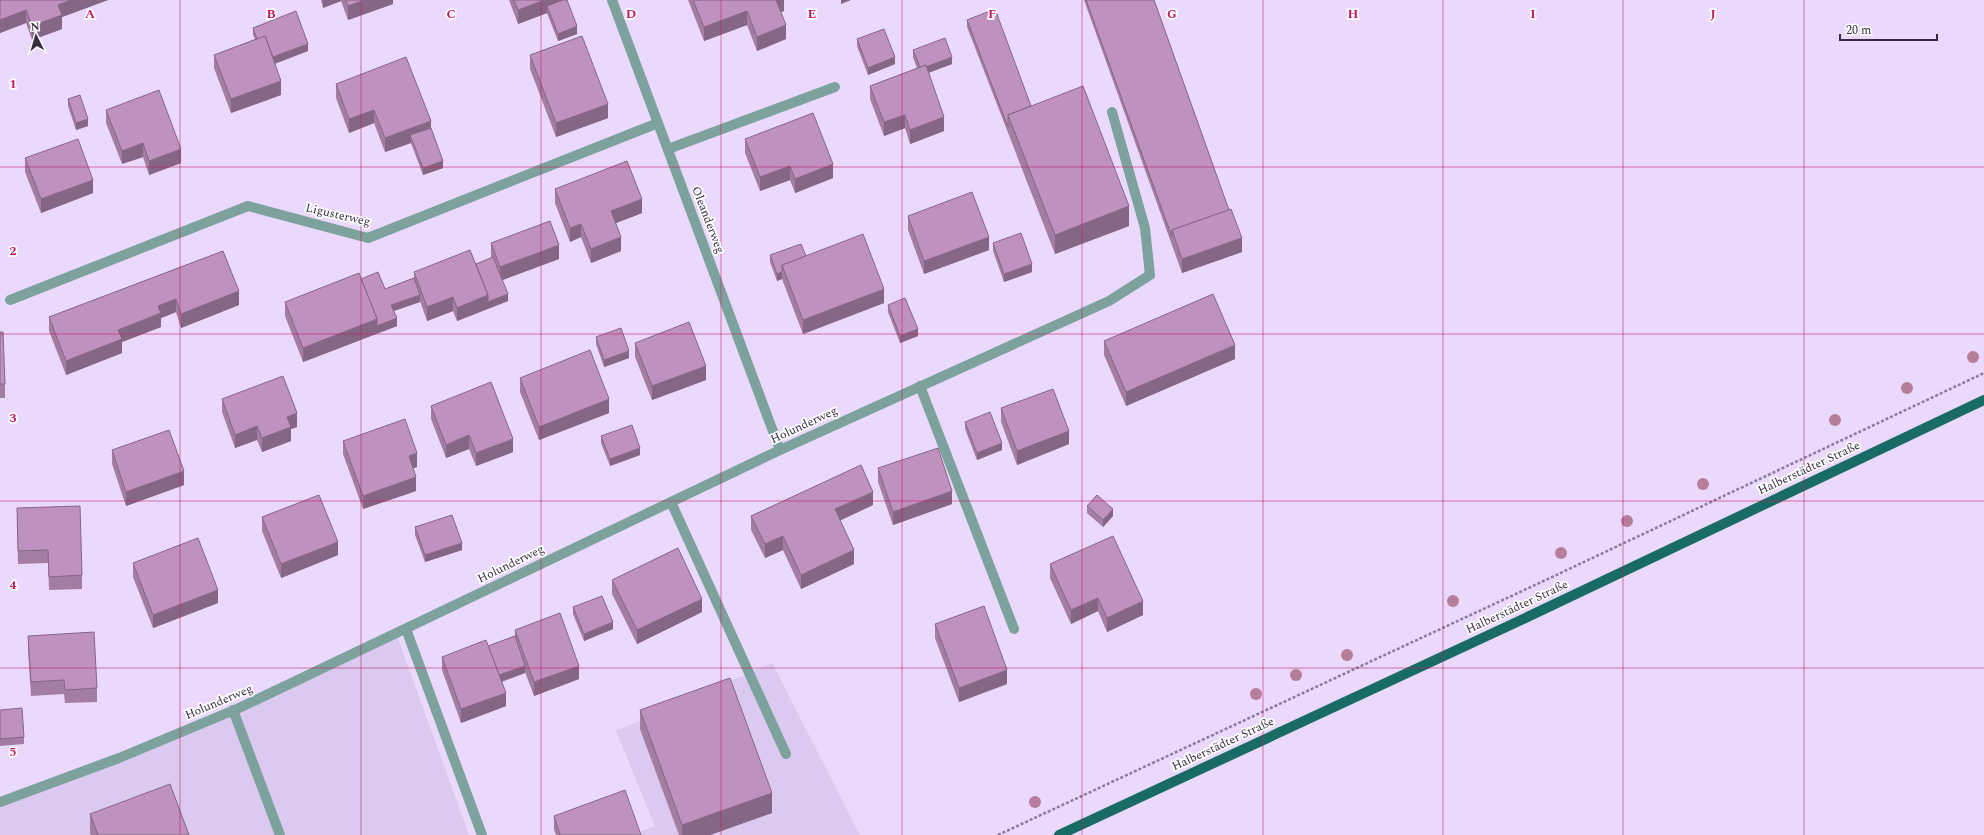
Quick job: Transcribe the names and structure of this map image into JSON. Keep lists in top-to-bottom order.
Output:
{
  "streets": {
    "main road": ["Halberstädter Straße"],
    "street": ["Ligusterweg", "Oleanderweg", "Holunderweg"]
  },
  "crossings": [
    ["Ligusterweg", "Oleanderweg"],
    ["Oleanderweg", "Holunderweg"]
  ],
  "scale_bar": "20 m",
  "north": "top",
  "grid": {
    "columns": [
      "A",
      "B",
      "C",
      "D",
      "E",
      "F",
      "G",
      "H",
      "I",
      "J"
    ],
    "rows": [
      "1",
      "2",
      "3",
      "4",
      "5"
    ]
  }
}
